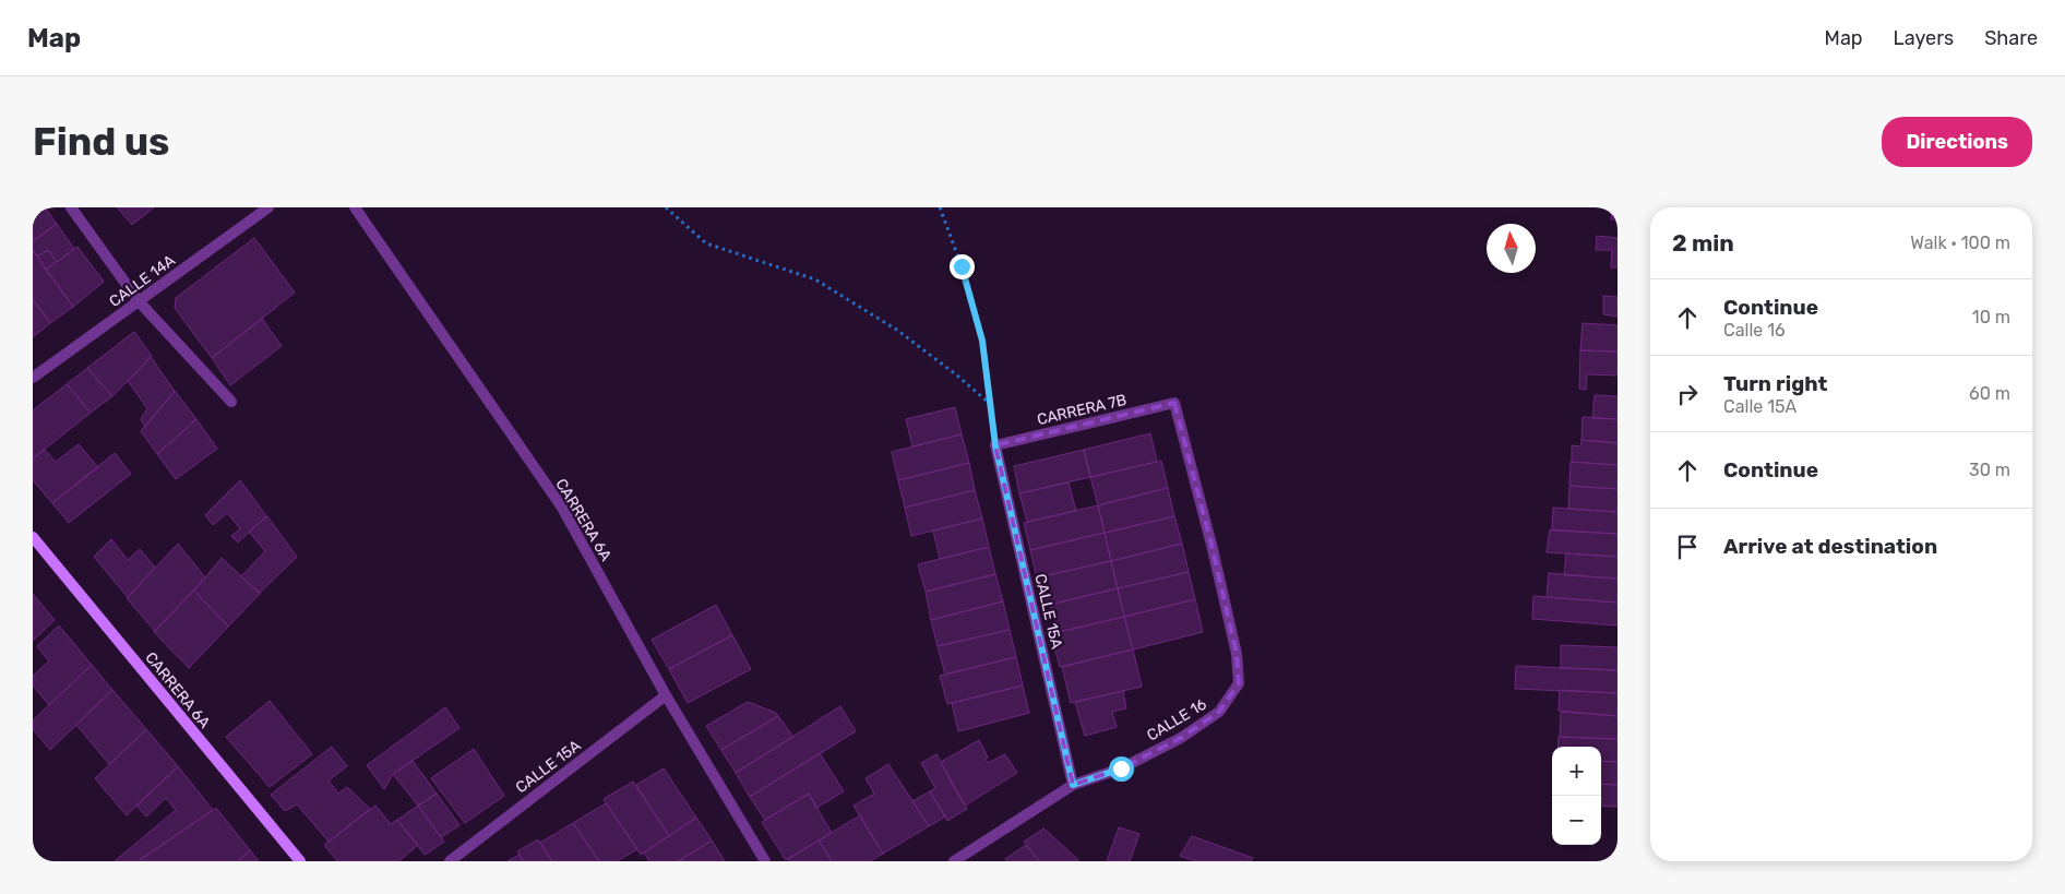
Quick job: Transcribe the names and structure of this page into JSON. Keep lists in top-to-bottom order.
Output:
{
  "streets": {
    "main road": ["CARRERA 6A"],
    "street": [
      "CALLE 14A",
      "CARRERA 7B",
      "CALLE 15A",
      "CALLE 16"
    ]
  },
  "crossings": [
    ["CARRERA 7B", "CALLE 15A"],
    ["CARRERA 7B", "CALLE 16"],
    ["CARRERA 6A", "CALLE 15A"],
    ["CALLE 15A", "CALLE 16"]
  ],
  "north": "top",
  "page": {
    "header": "Map",
    "nav": ["Map", "Layers", "Share"],
    "buttons": "Directions",
    "title": "Find us",
    "heading": ["2 min", "Walk · 100 m"],
    "list": [
      ["Continue", "Calle 16", "10 m"],
      ["Turn right", "Calle 15A", "60 m"],
      ["Continue", "30 m"],
      "Arrive at destination"
    ],
    "map_buttons": ["+", "−"]
  }
}
